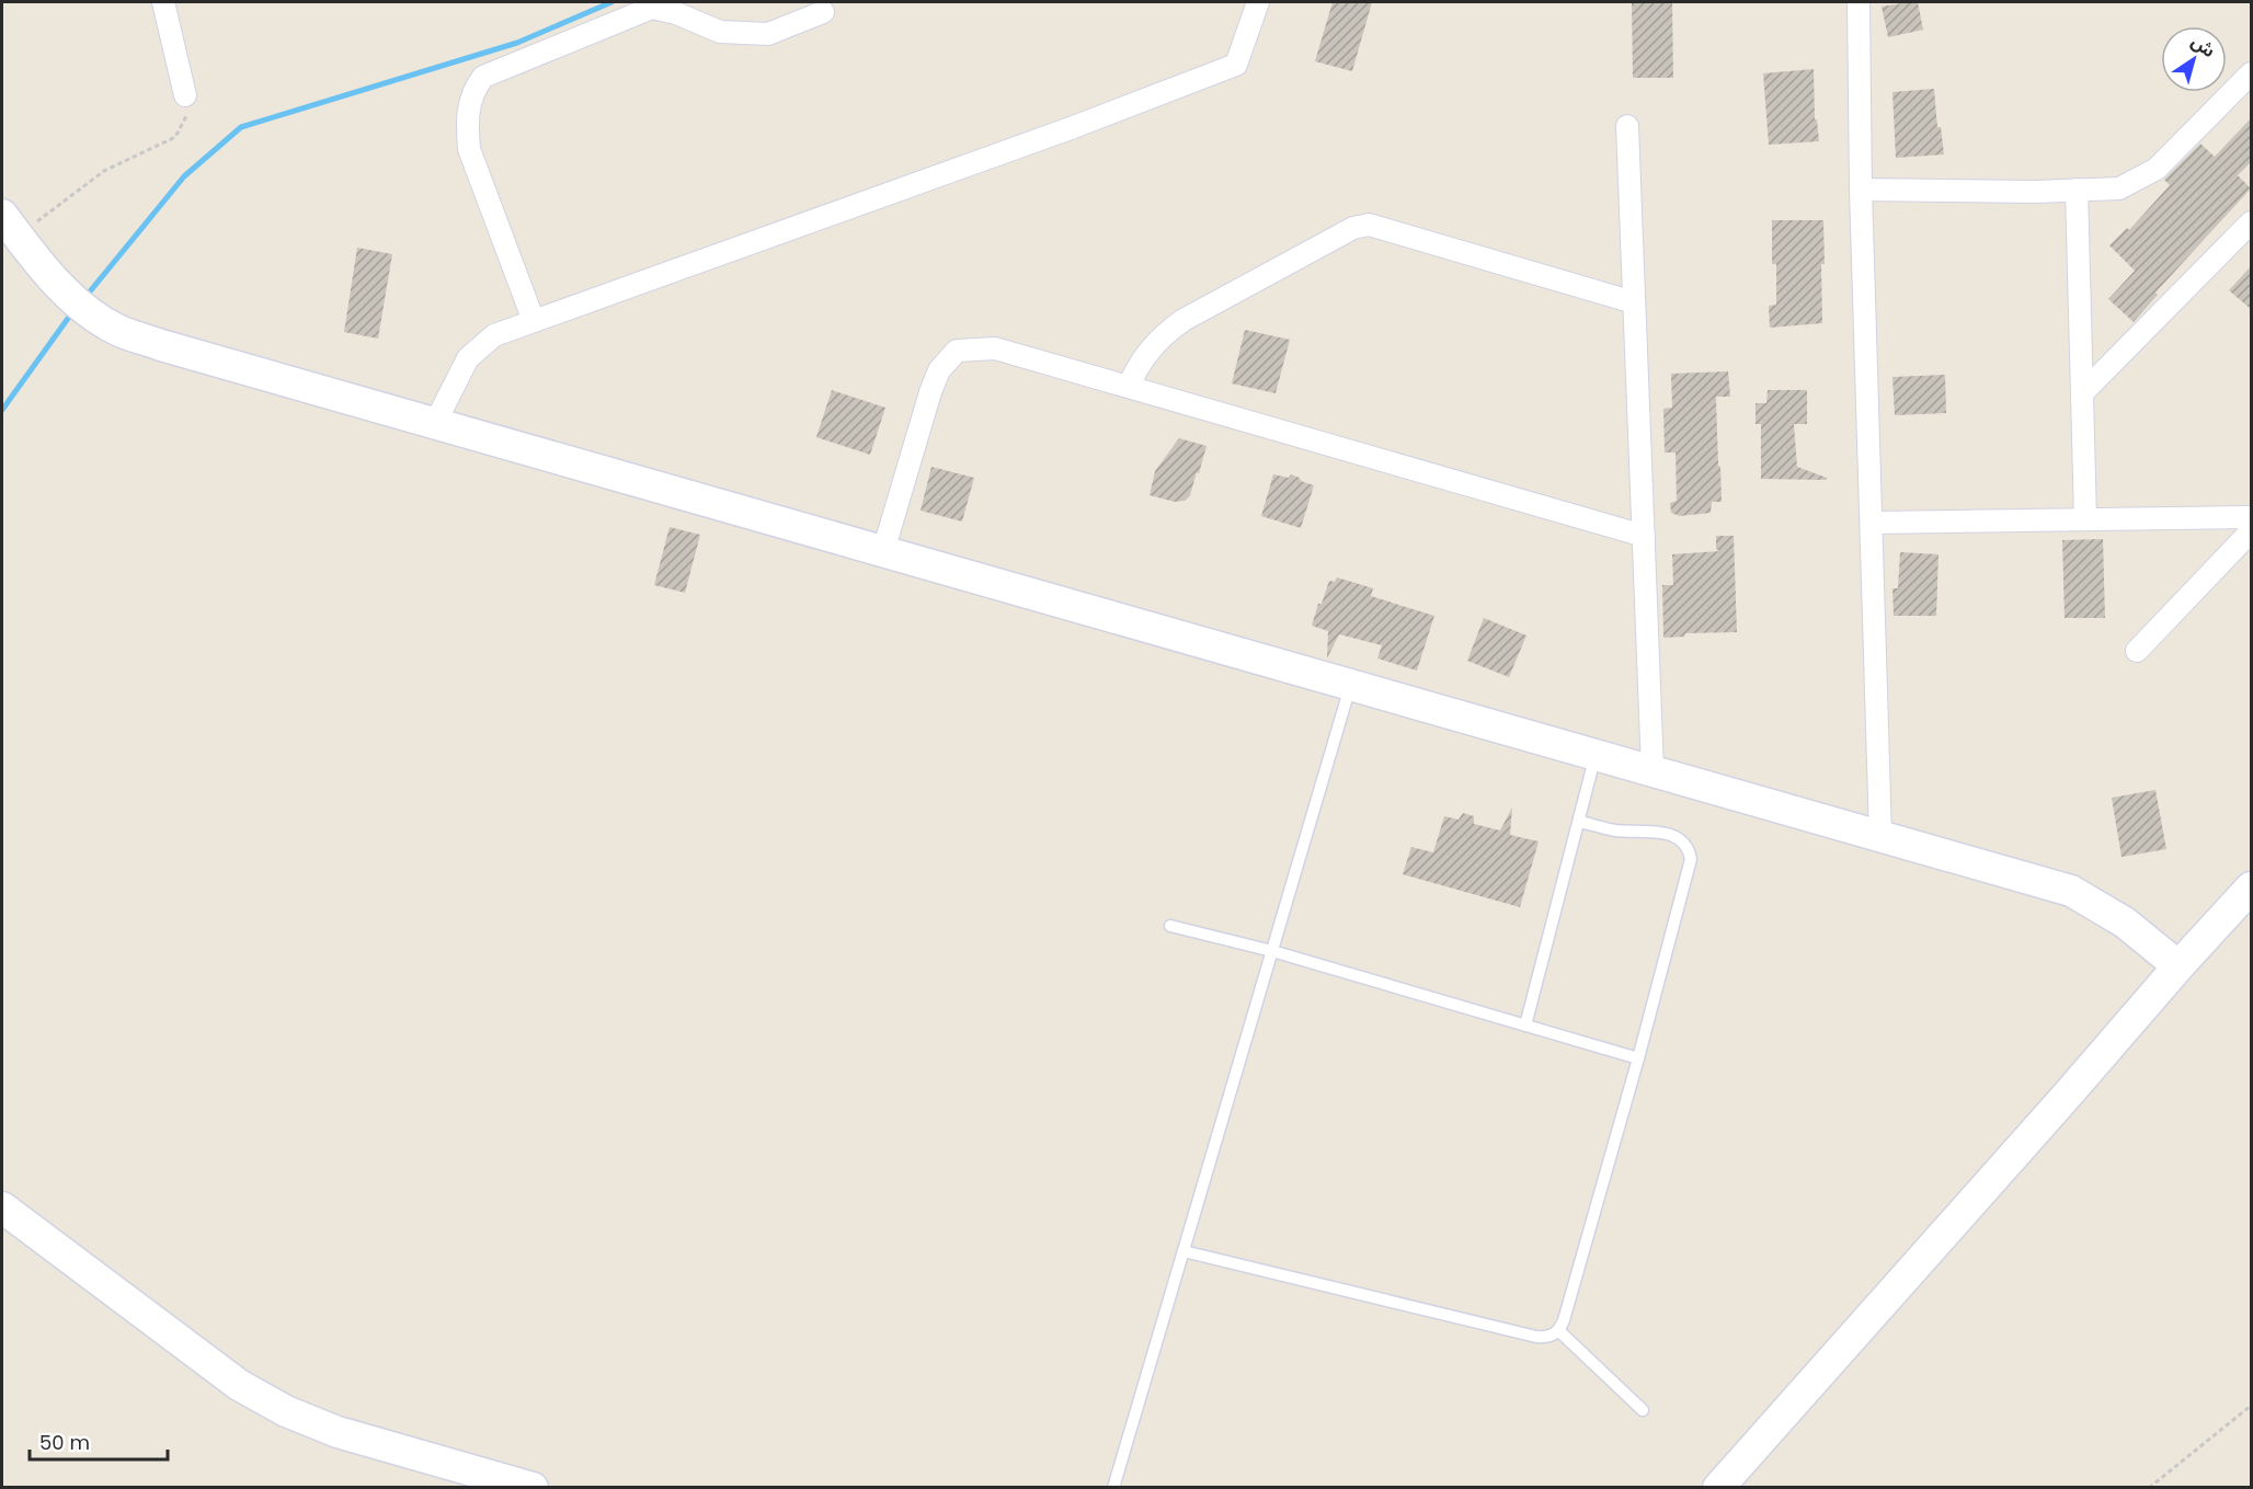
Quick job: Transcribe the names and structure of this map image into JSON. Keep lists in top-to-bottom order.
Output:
{
  "scale_bar": "50 m",
  "north": "top right"
}
